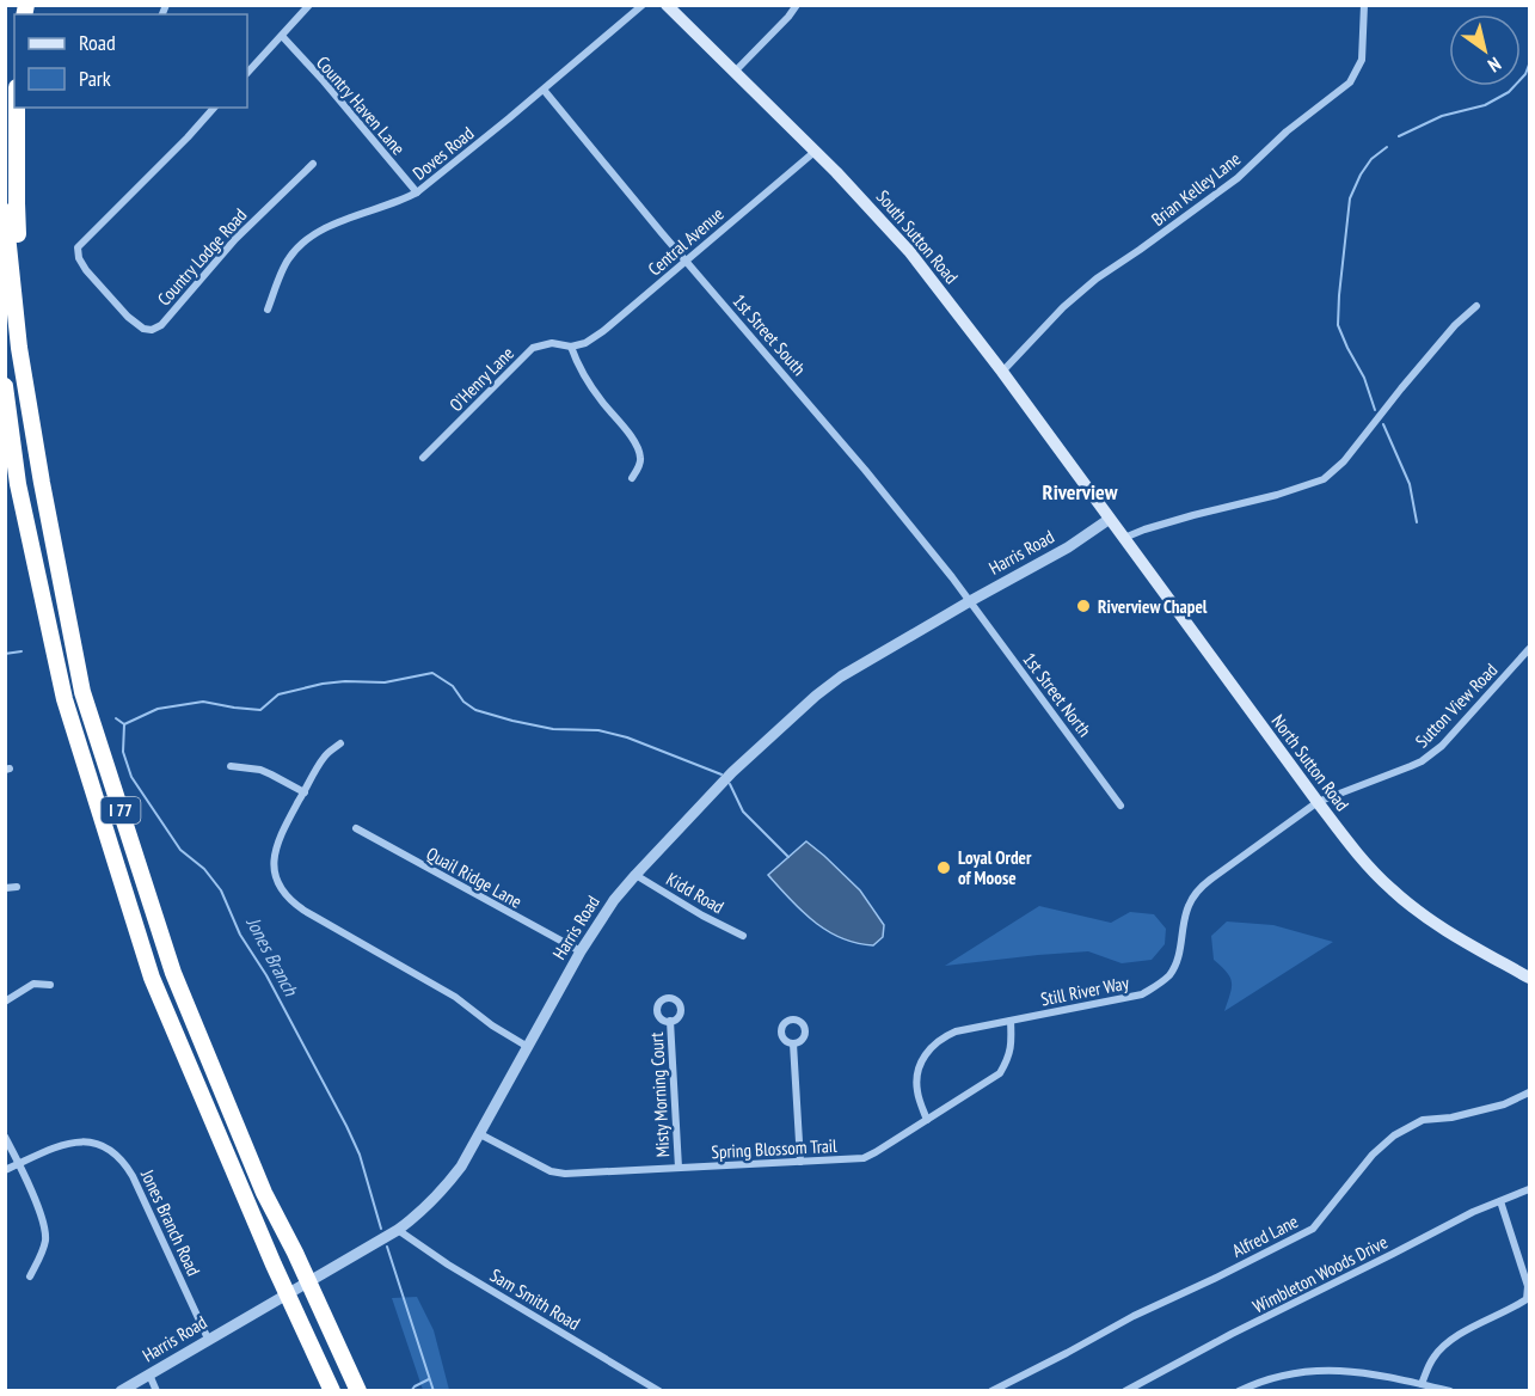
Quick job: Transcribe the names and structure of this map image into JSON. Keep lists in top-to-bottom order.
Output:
{
  "streets": {
    "highway": ["I 77"],
    "main road": ["South Sutton Road", "North Sutton Road"],
    "street": [
      "Country Haven Lane",
      "Doves Road",
      "Brian Kelley Lane",
      "Central Avenue",
      "Country Lodge Road",
      "1st Street South",
      "O'Henry Lane",
      "Harris Road",
      "1st Street North",
      "Sutton View Road",
      "Quail Ridge Lane",
      "Kidd Road",
      "Still River Way",
      "Misty Morning Court",
      "Spring Blossom Trail",
      "Jones Branch Road",
      "Alfred Lane",
      "Wimbleton Woods Drive",
      "Sam Smith Road"
    ]
  },
  "crossings": [
    ["Country Haven Lane", "Doves Road"],
    ["Doves Road", "1st Street South"],
    ["Brian Kelley Lane", "South Sutton Road"],
    ["South Sutton Road", "Central Avenue"],
    ["South Sutton Road", "Harris Road"],
    ["South Sutton Road", "North Sutton Road"],
    ["Central Avenue", "1st Street South"],
    ["Central Avenue", "O'Henry Lane"],
    ["1st Street South", "Harris Road"],
    ["1st Street South", "1st Street North"],
    ["Harris Road", "1st Street North"],
    ["Harris Road", "North Sutton Road"],
    ["Harris Road", "Quail Ridge Lane"],
    ["Harris Road", "Kidd Road"],
    ["Harris Road", "Spring Blossom Trail"],
    ["Harris Road", "Jones Branch Road"],
    ["Harris Road", "Sam Smith Road"],
    ["Sutton View Road", "North Sutton Road"],
    ["Sutton View Road", "Still River Way"],
    ["North Sutton Road", "Still River Way"],
    ["Still River Way", "Spring Blossom Trail"],
    ["Misty Morning Court", "Spring Blossom Trail"]
  ],
  "districts": ["Riverview"],
  "water": ["Jones Branch"],
  "places": ["Riverview Chapel", "Loyal Order of Moose"],
  "legend": ["Road", "Park"],
  "north": "bottom right"
}
